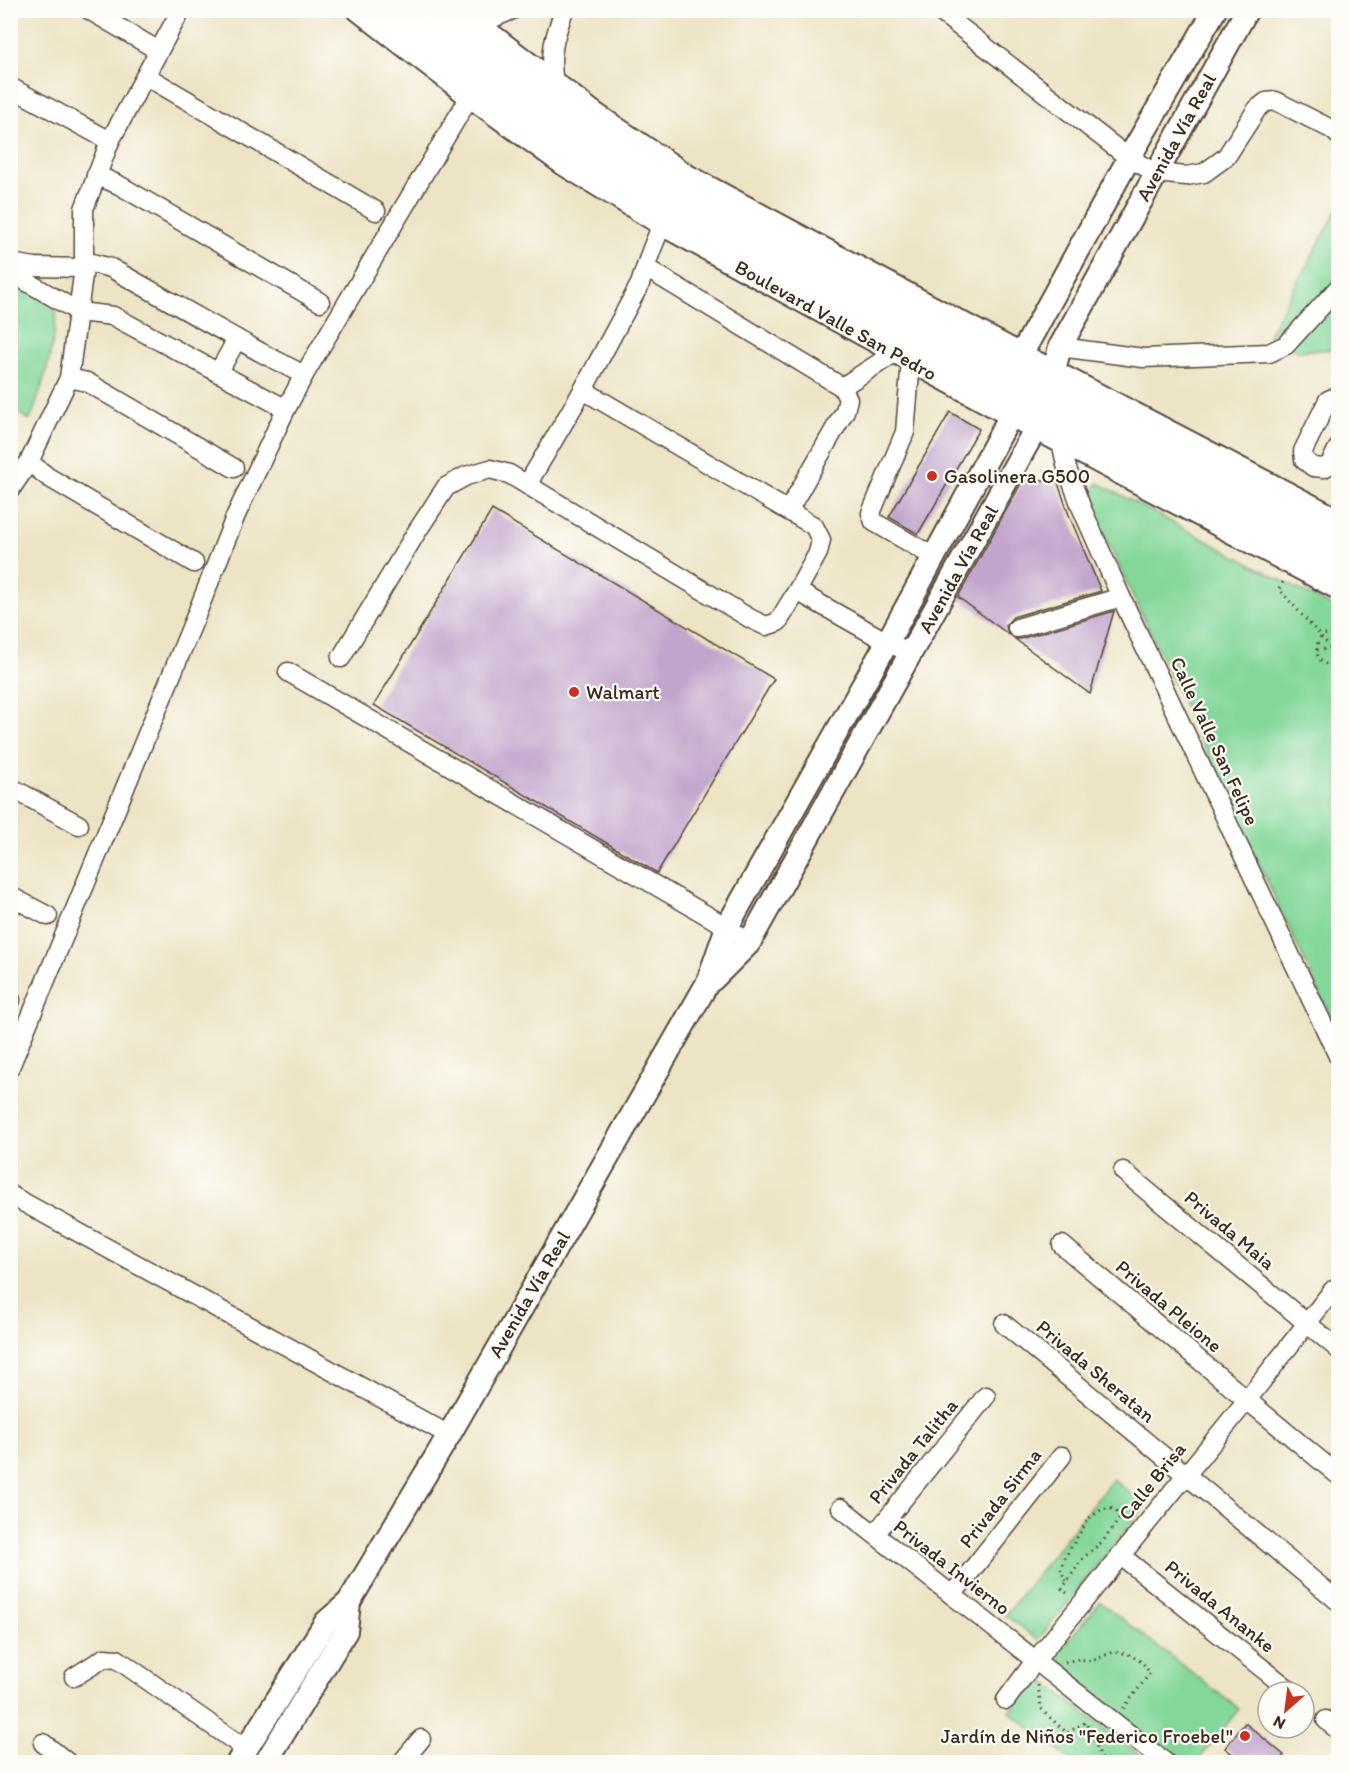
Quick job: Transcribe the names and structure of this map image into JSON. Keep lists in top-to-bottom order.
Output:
{
  "streets": {
    "main road": ["Avenida Vía Real", "Boulevard Valle San Pedro"],
    "street": [
      "Calle Valle San Felipe",
      "Privada Maia",
      "Privada Pleione",
      "Privada Sheratan",
      "Privada Talitha",
      "Calle Brisa",
      "Privada Sirma",
      "Privada Invierno",
      "Privada Ananke"
    ]
  },
  "crossings": [
    ["Avenida Vía Real", "Boulevard Valle San Pedro"],
    ["Boulevard Valle San Pedro", "Calle Valle San Felipe"],
    ["Privada Maia", "Calle Brisa"],
    ["Privada Pleione", "Calle Brisa"],
    ["Privada Sheratan", "Calle Brisa"],
    ["Privada Talitha", "Privada Invierno"],
    ["Calle Brisa", "Privada Invierno"],
    ["Calle Brisa", "Privada Ananke"],
    ["Privada Sirma", "Privada Invierno"]
  ],
  "places": ["Gasolinera G500", "Walmart", "Jardín de Niños \"Federico Froebel\""],
  "north": "bottom left"
}
